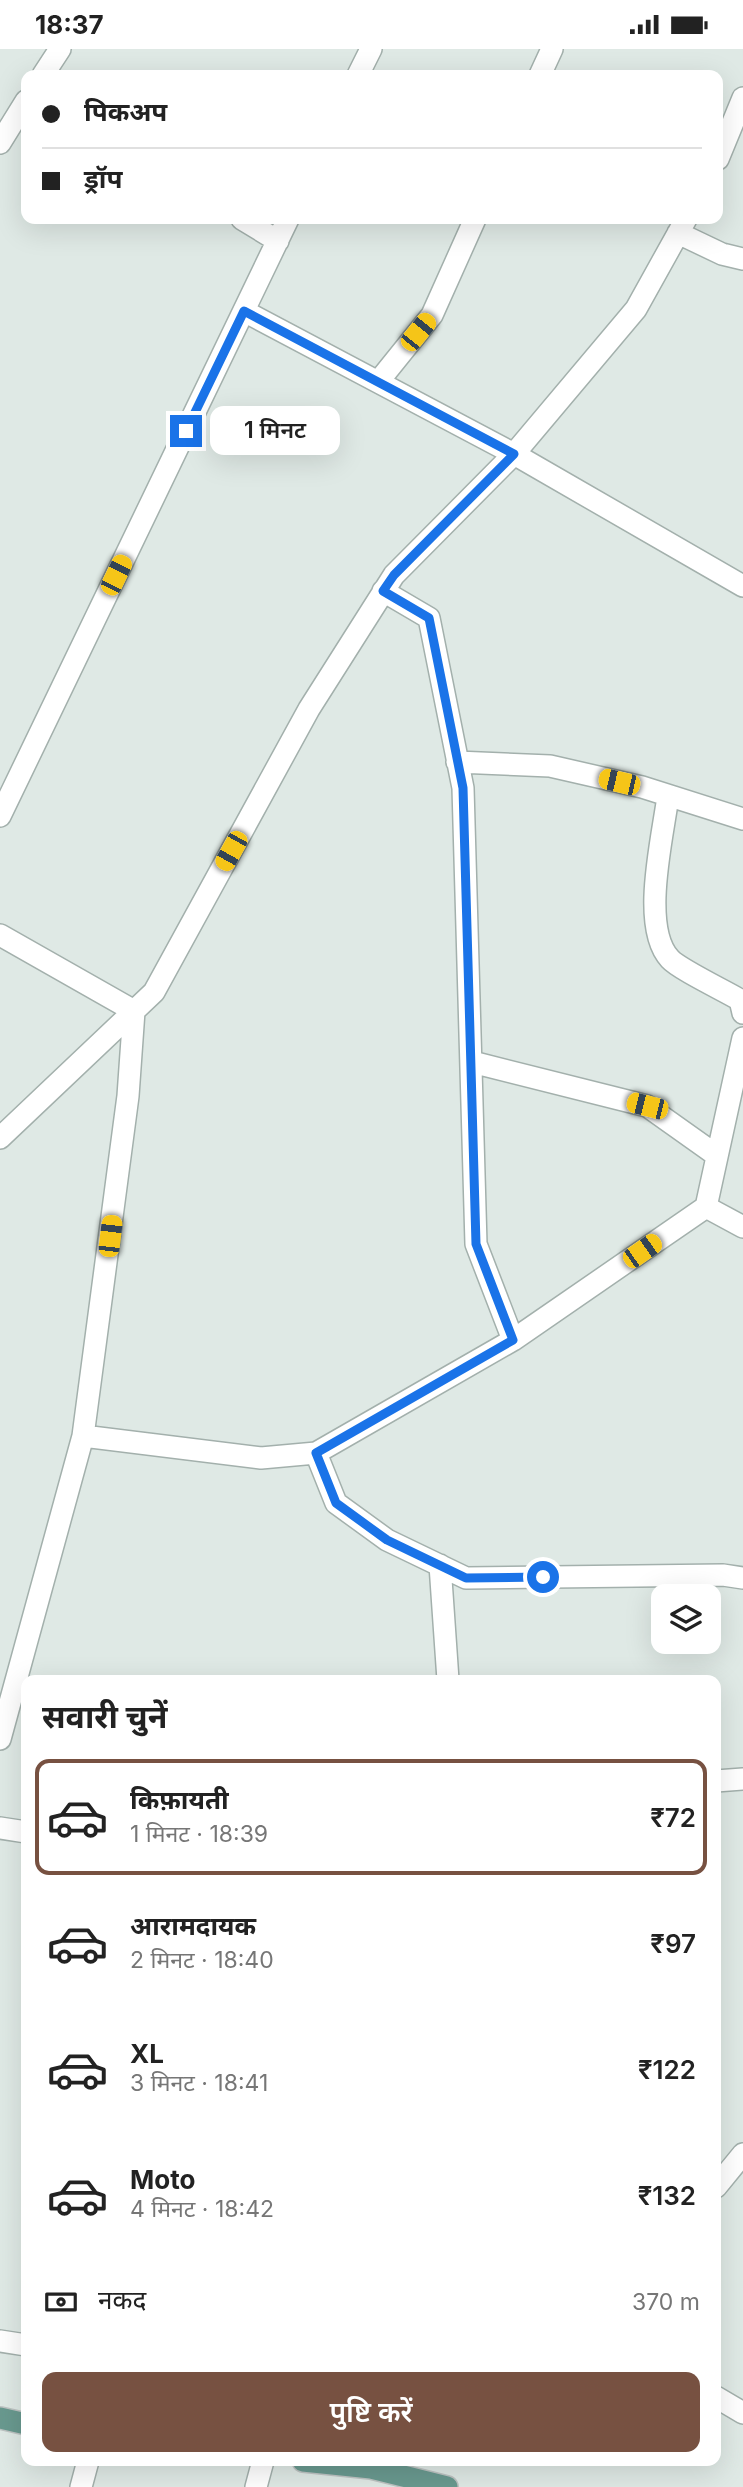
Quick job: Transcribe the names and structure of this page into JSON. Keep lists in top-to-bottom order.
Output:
{
  "page": {
    "status": "18:37",
    "banner": ["पिकअप", "ड्रॉप"],
    "bubble": "1 मिनट",
    "heading": "सवारी चुनें",
    "list": [
      {
        "name": "किफ़ायती",
        "note": "1 मिनट · 18:39",
        "value": "₹72"
      },
      {
        "name": "आरामदायक",
        "note": "2 मिनट · 18:40",
        "value": "₹97"
      },
      {
        "name": "XL",
        "note": "3 मिनट · 18:41",
        "value": "₹122"
      },
      {
        "name": "Moto",
        "note": "4 मिनट · 18:42",
        "value": "₹132"
      }
    ],
    "pay": ["नकद", "370 m"],
    "buttons": "पुष्टि करें"
  }
}
